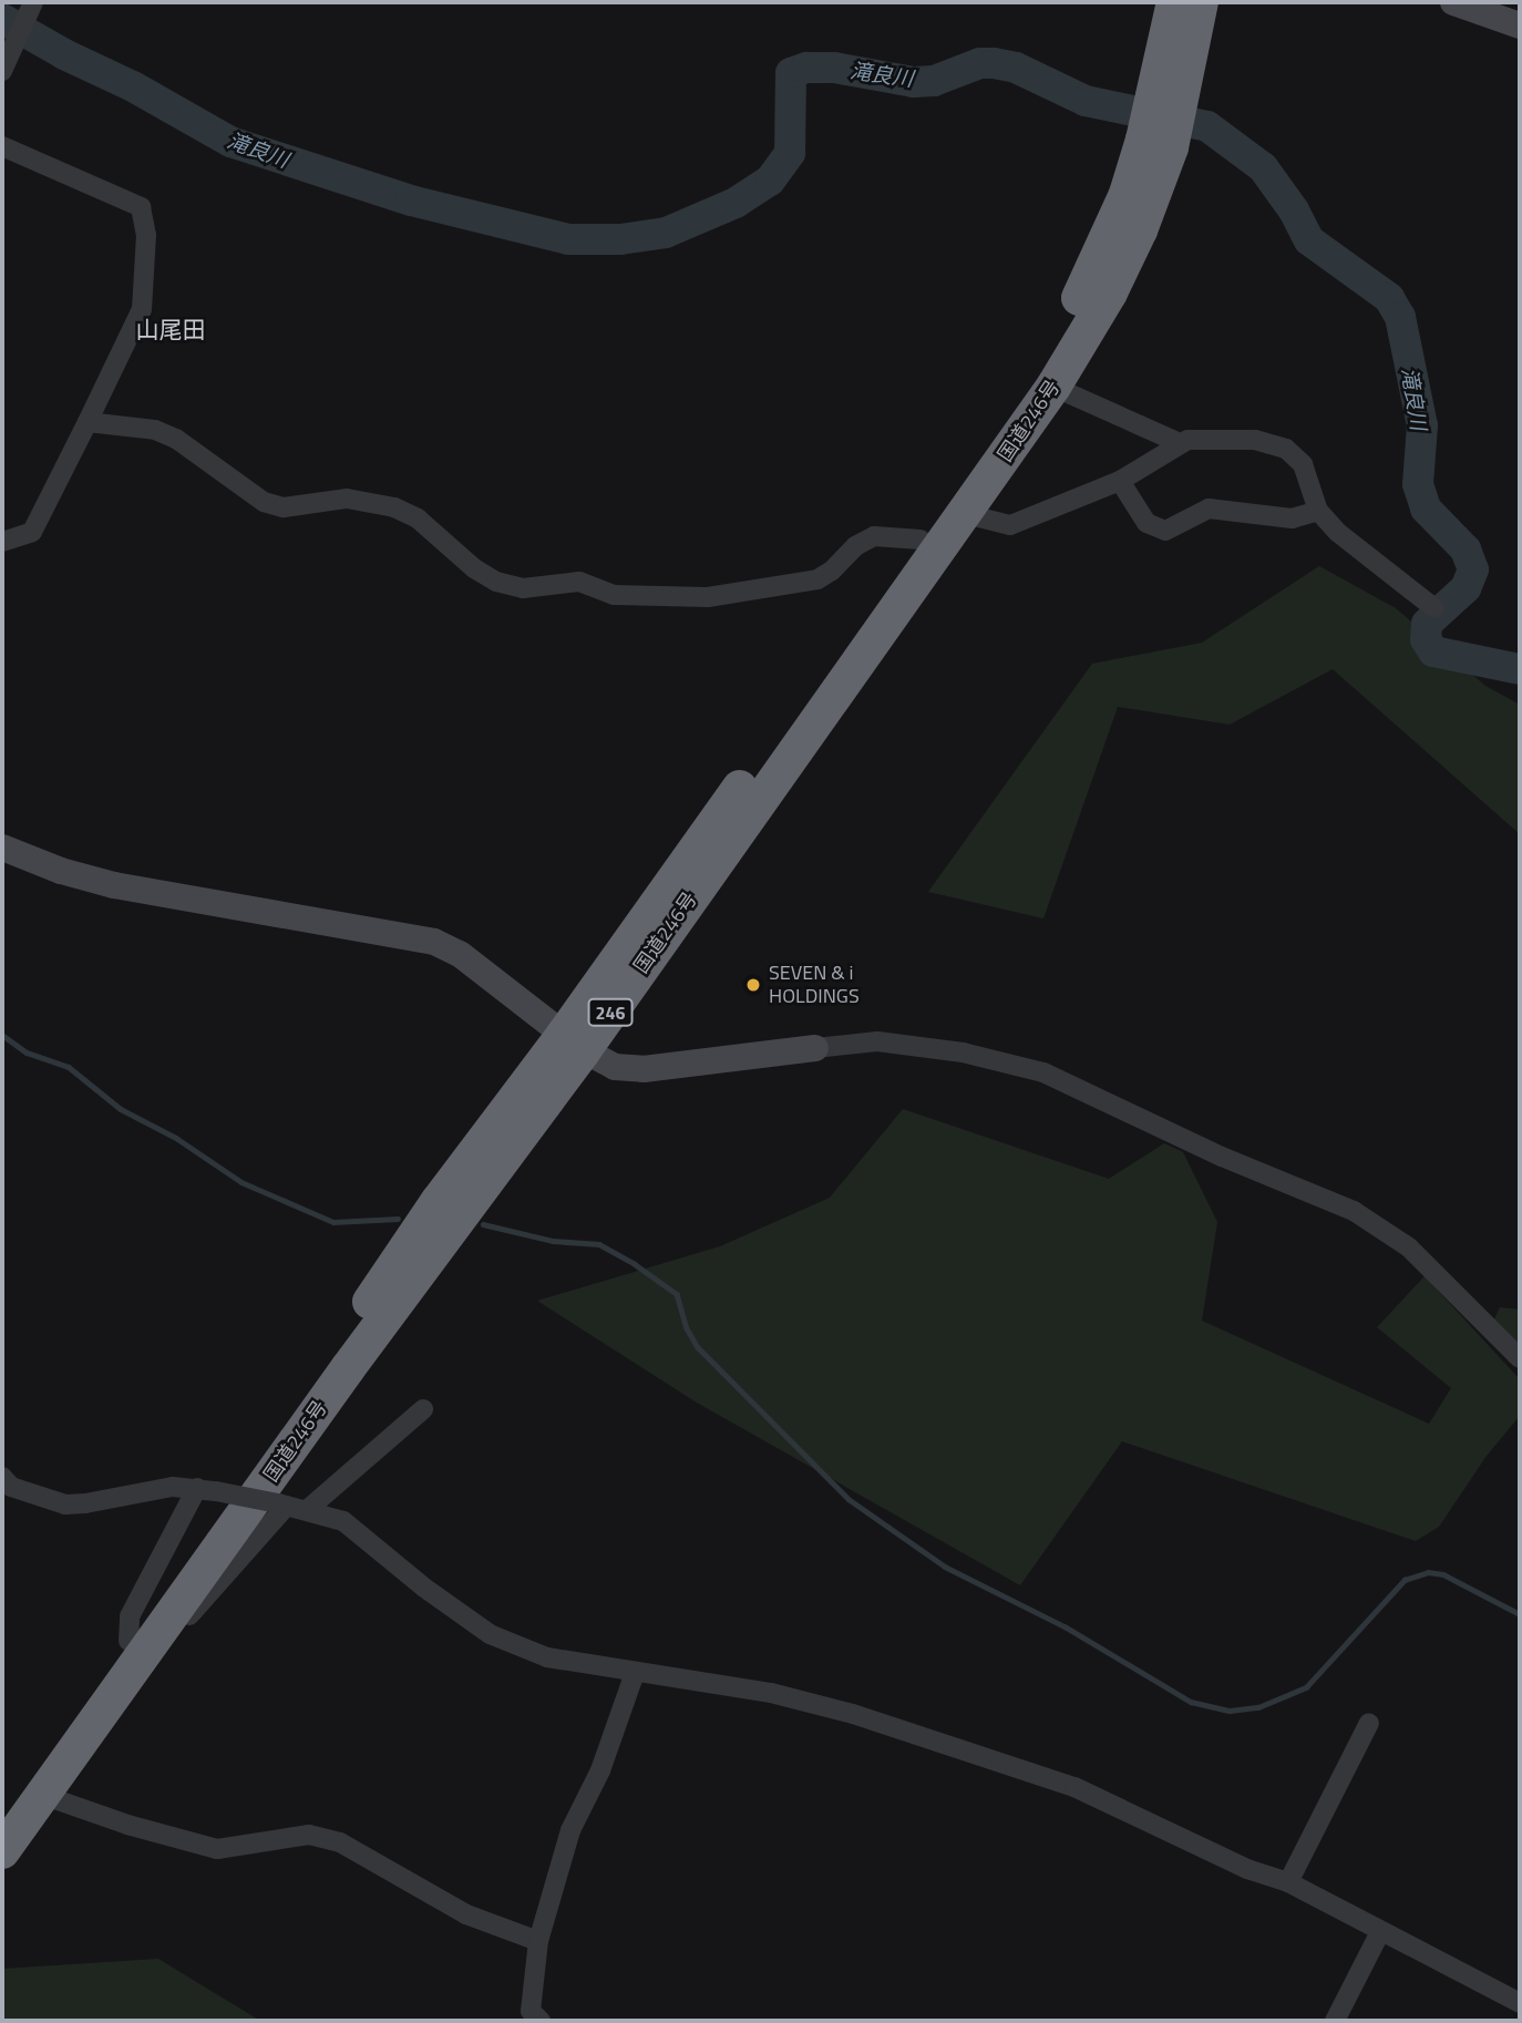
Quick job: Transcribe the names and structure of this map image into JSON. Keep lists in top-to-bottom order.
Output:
{
  "streets": {
    "highway": ["国道246号", "246"]
  },
  "districts": ["山尾田"],
  "water": ["滝良川"],
  "places": ["SEVEN & i HOLDINGS"]
}
